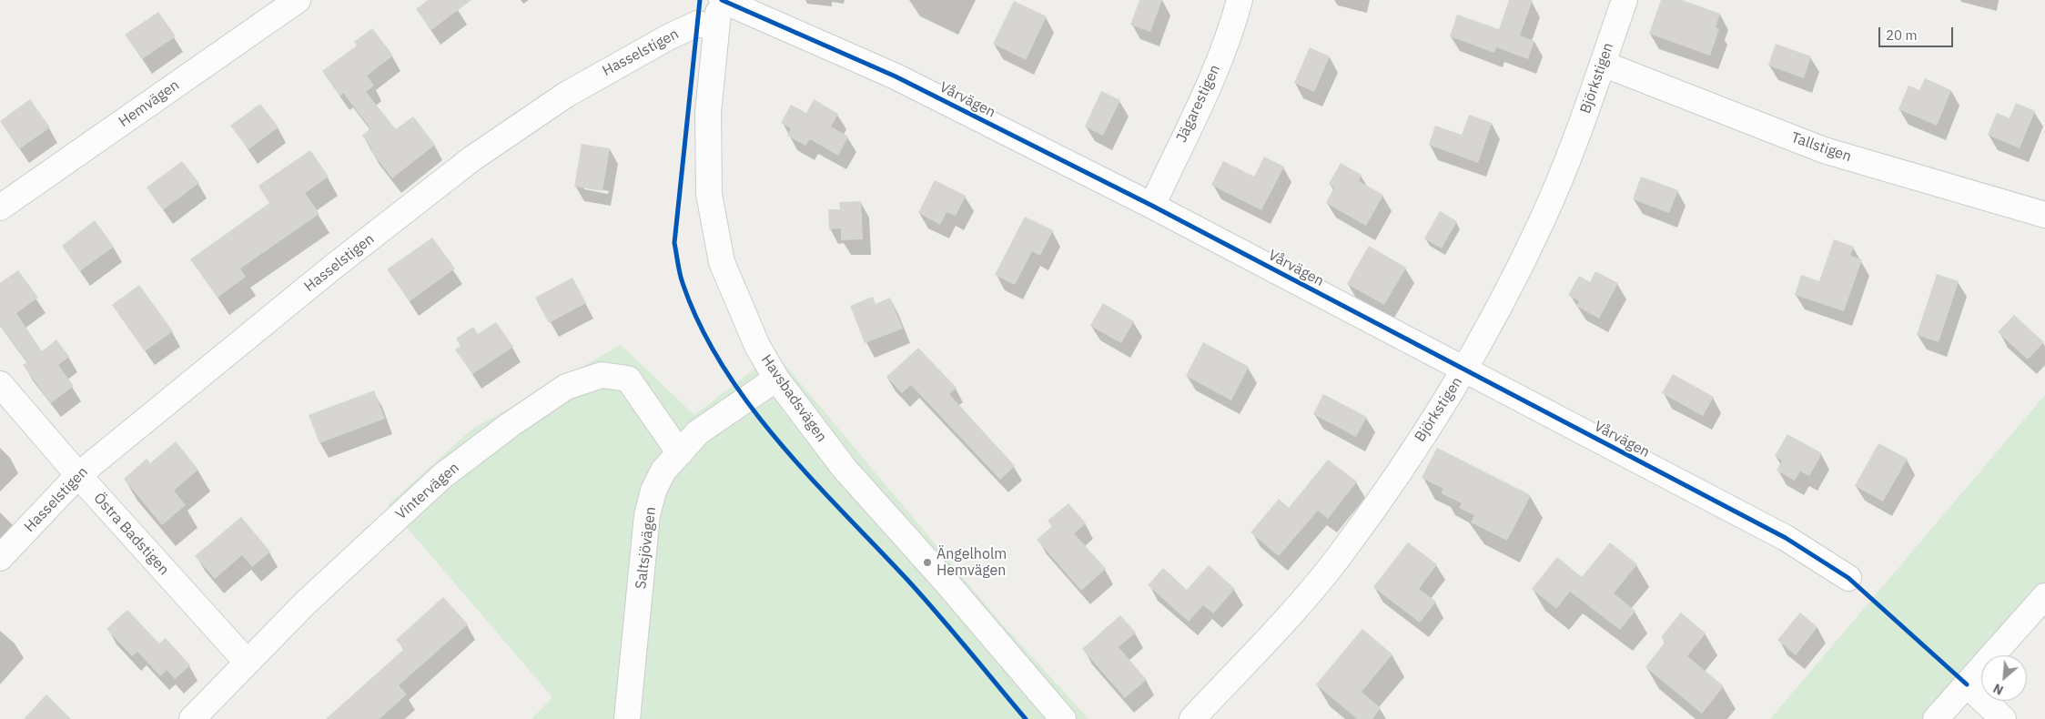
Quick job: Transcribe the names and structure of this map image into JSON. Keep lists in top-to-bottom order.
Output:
{
  "streets": {
    "street": [
      "Hasselstigen",
      "Björkstigen",
      "Vårvägen",
      "Hemvägen",
      "Jägarestigen",
      "Tallstigen",
      "Havsbadsvägen",
      "Vintervägen",
      "Östra Badstigen",
      "Saltsjövägen"
    ]
  },
  "crossings": [
    ["Hasselstigen", "Havsbadsvägen"],
    ["Hasselstigen", "Östra Badstigen"],
    ["Björkstigen", "Vårvägen"],
    ["Björkstigen", "Tallstigen"],
    ["Vårvägen", "Jägarestigen"],
    ["Vårvägen", "Havsbadsvägen"],
    ["Havsbadsvägen", "Saltsjövägen"],
    ["Vintervägen", "Östra Badstigen"],
    ["Vintervägen", "Saltsjövägen"]
  ],
  "places": ["Ängelholm Hemvägen"],
  "scale_bar": "20 m",
  "north": "bottom left"
}
